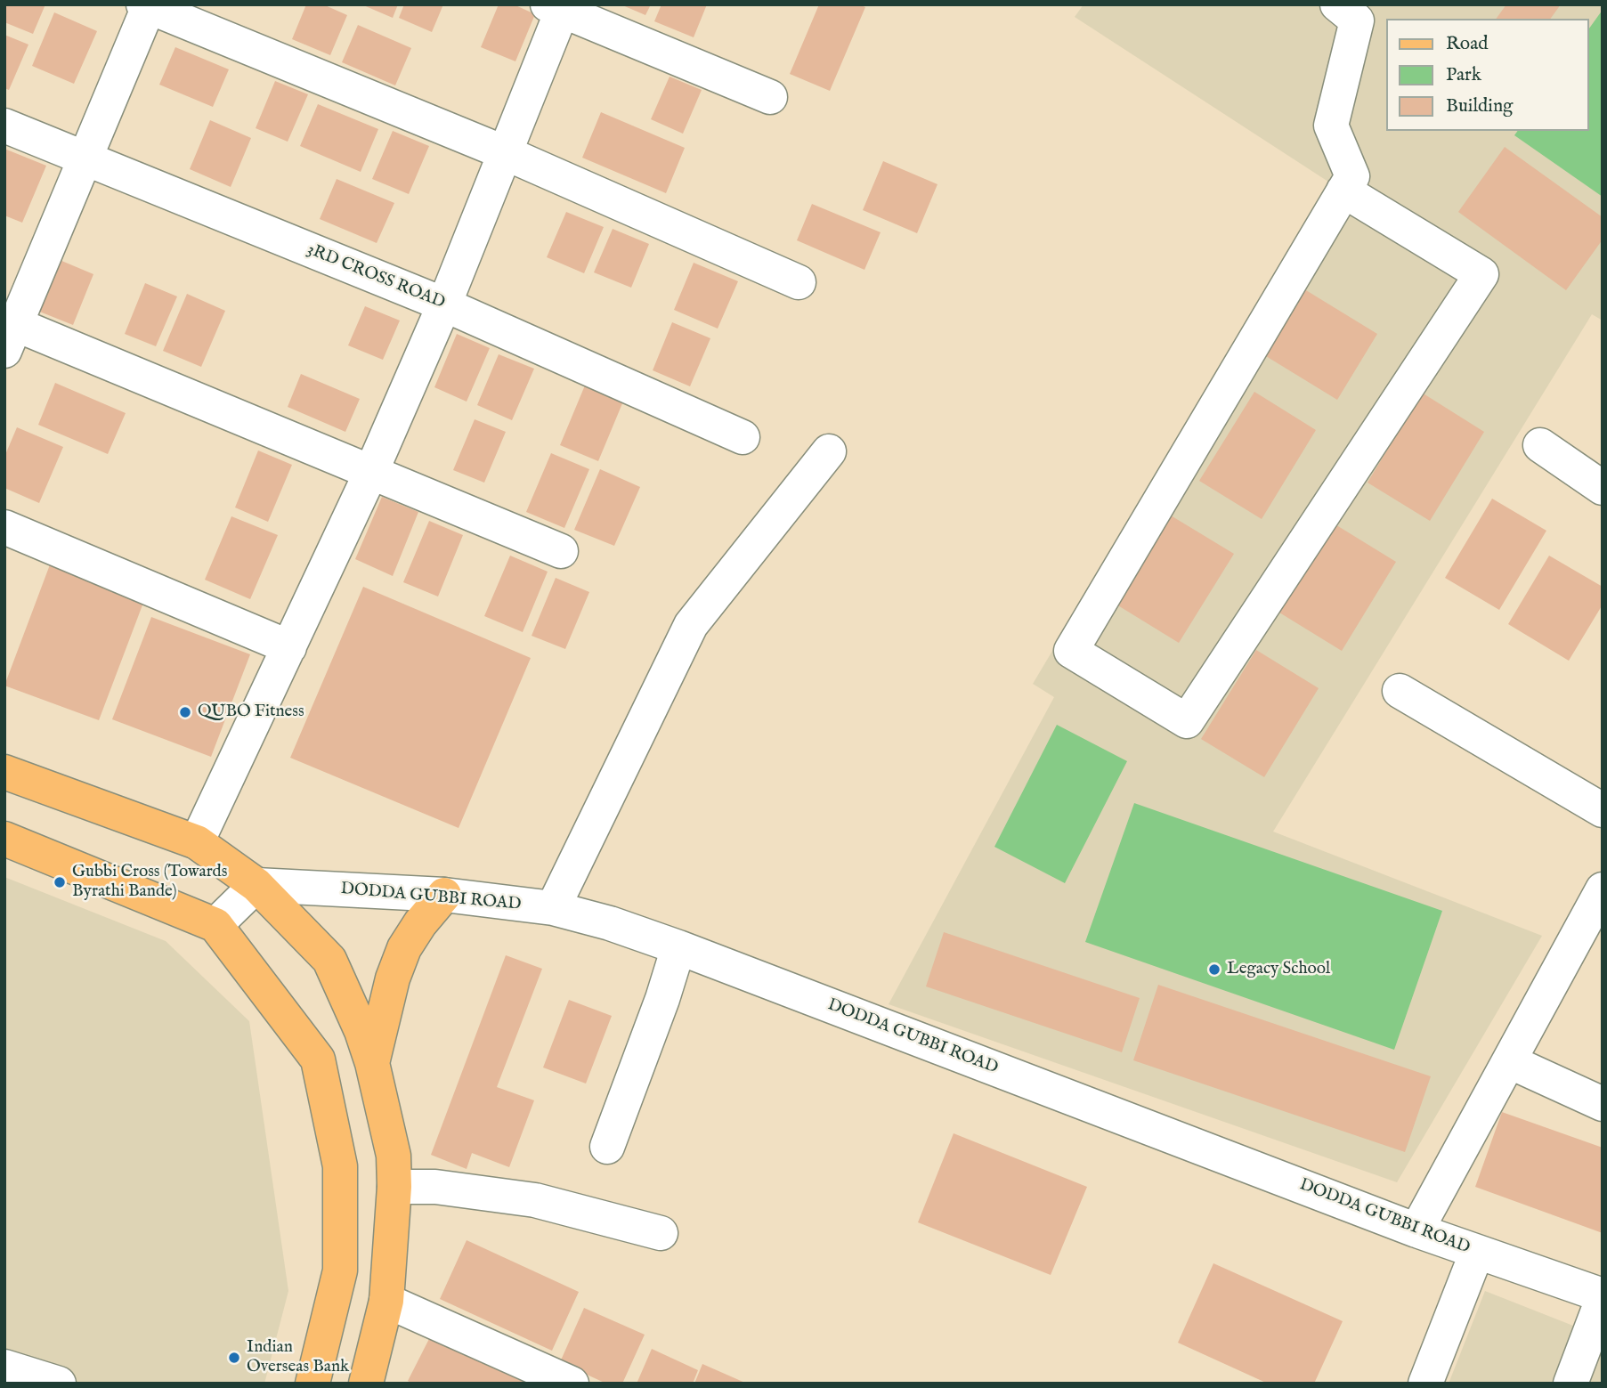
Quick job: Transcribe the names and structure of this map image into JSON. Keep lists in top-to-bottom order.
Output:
{
  "streets": {
    "street": ["3RD CROSS ROAD", "DODDA GUBBI ROAD"]
  },
  "places": [
    "QUBO Fitness",
    "Gubbi Cross (Towards Byrathi Bande)",
    "Legacy School",
    "Indian Overseas Bank"
  ],
  "legend": ["Road", "Park", "Building"]
}
